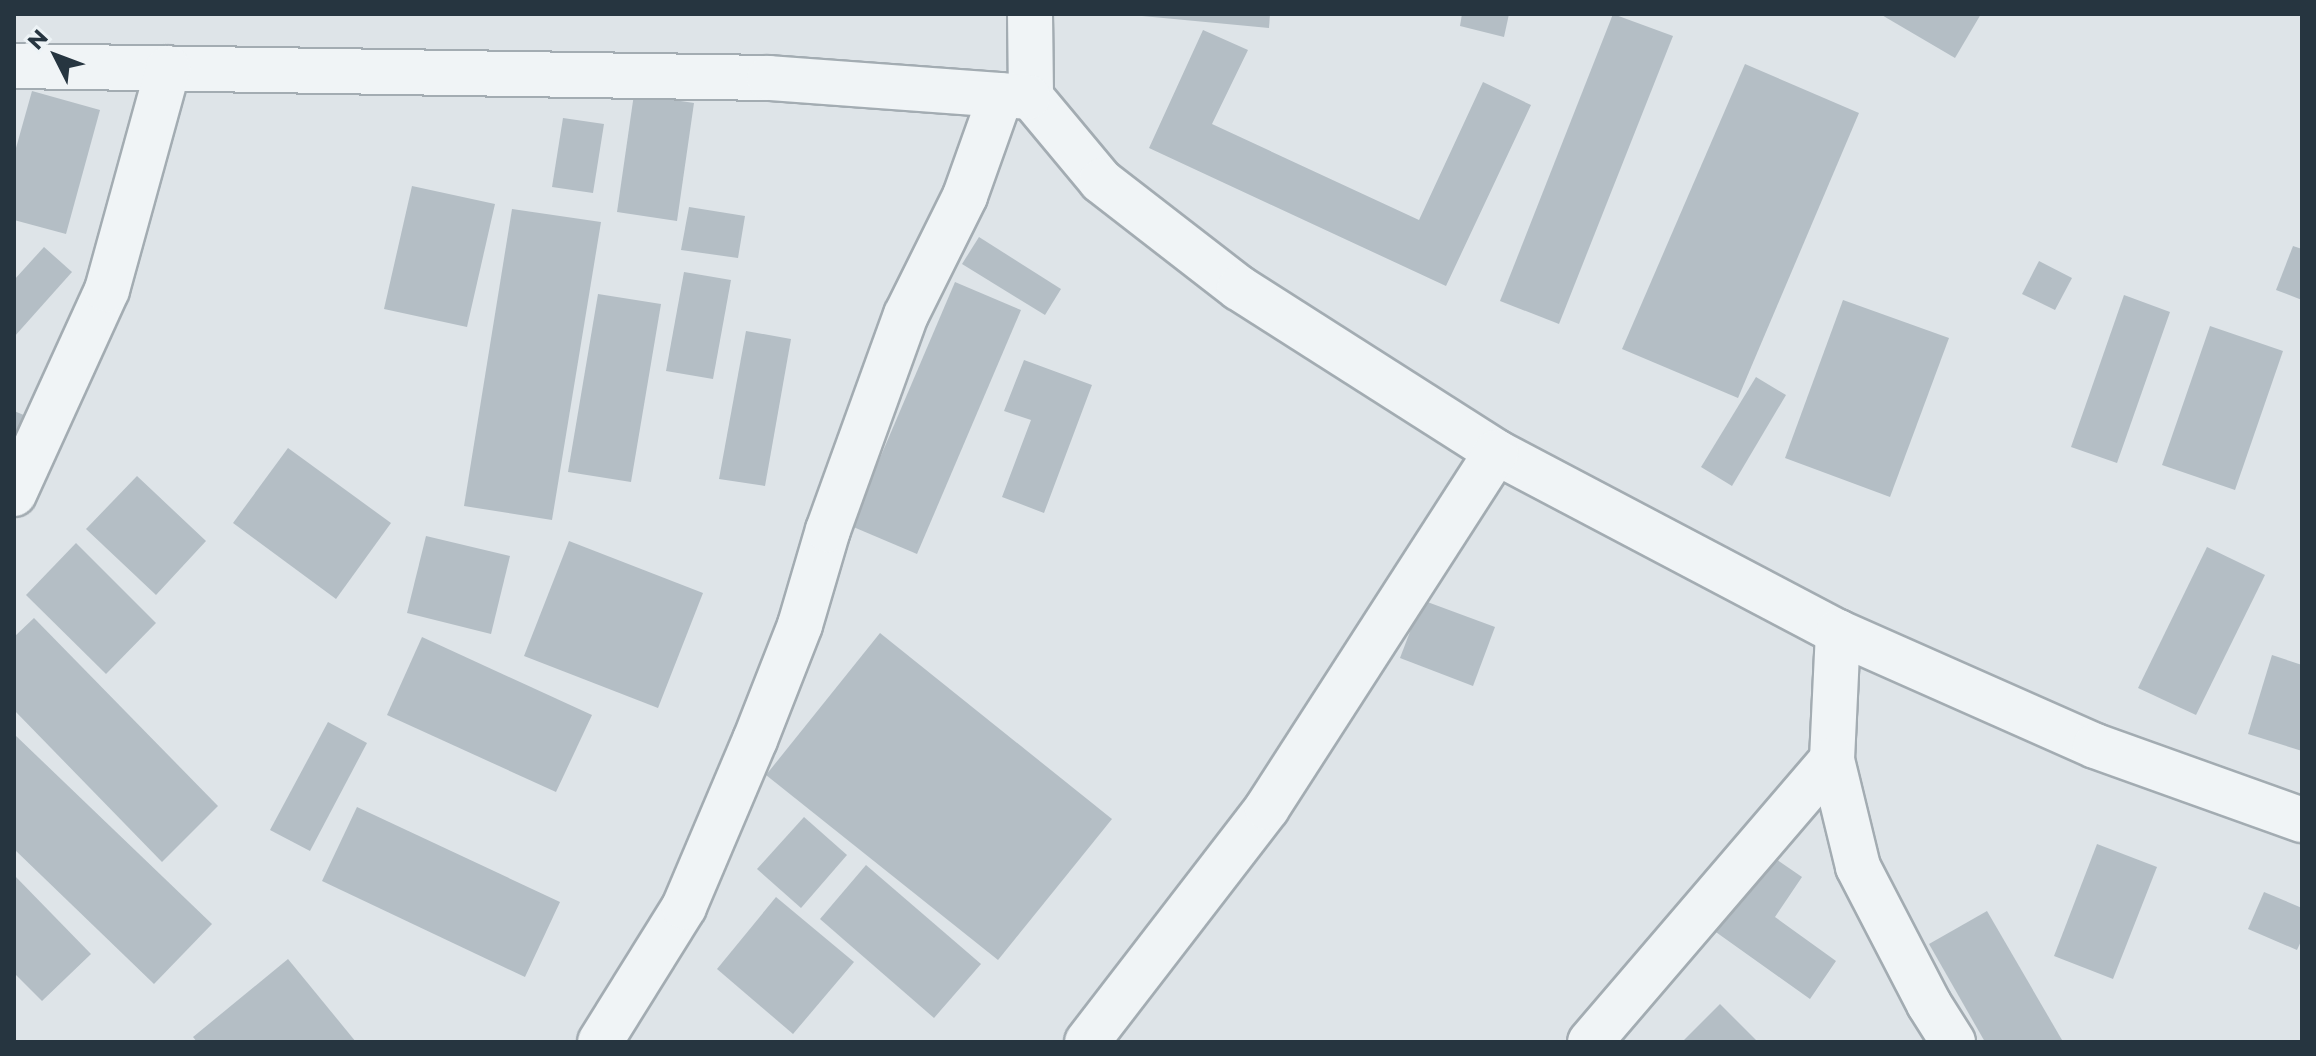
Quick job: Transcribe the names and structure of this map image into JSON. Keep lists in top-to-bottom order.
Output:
{
  "north": "top left"
}
